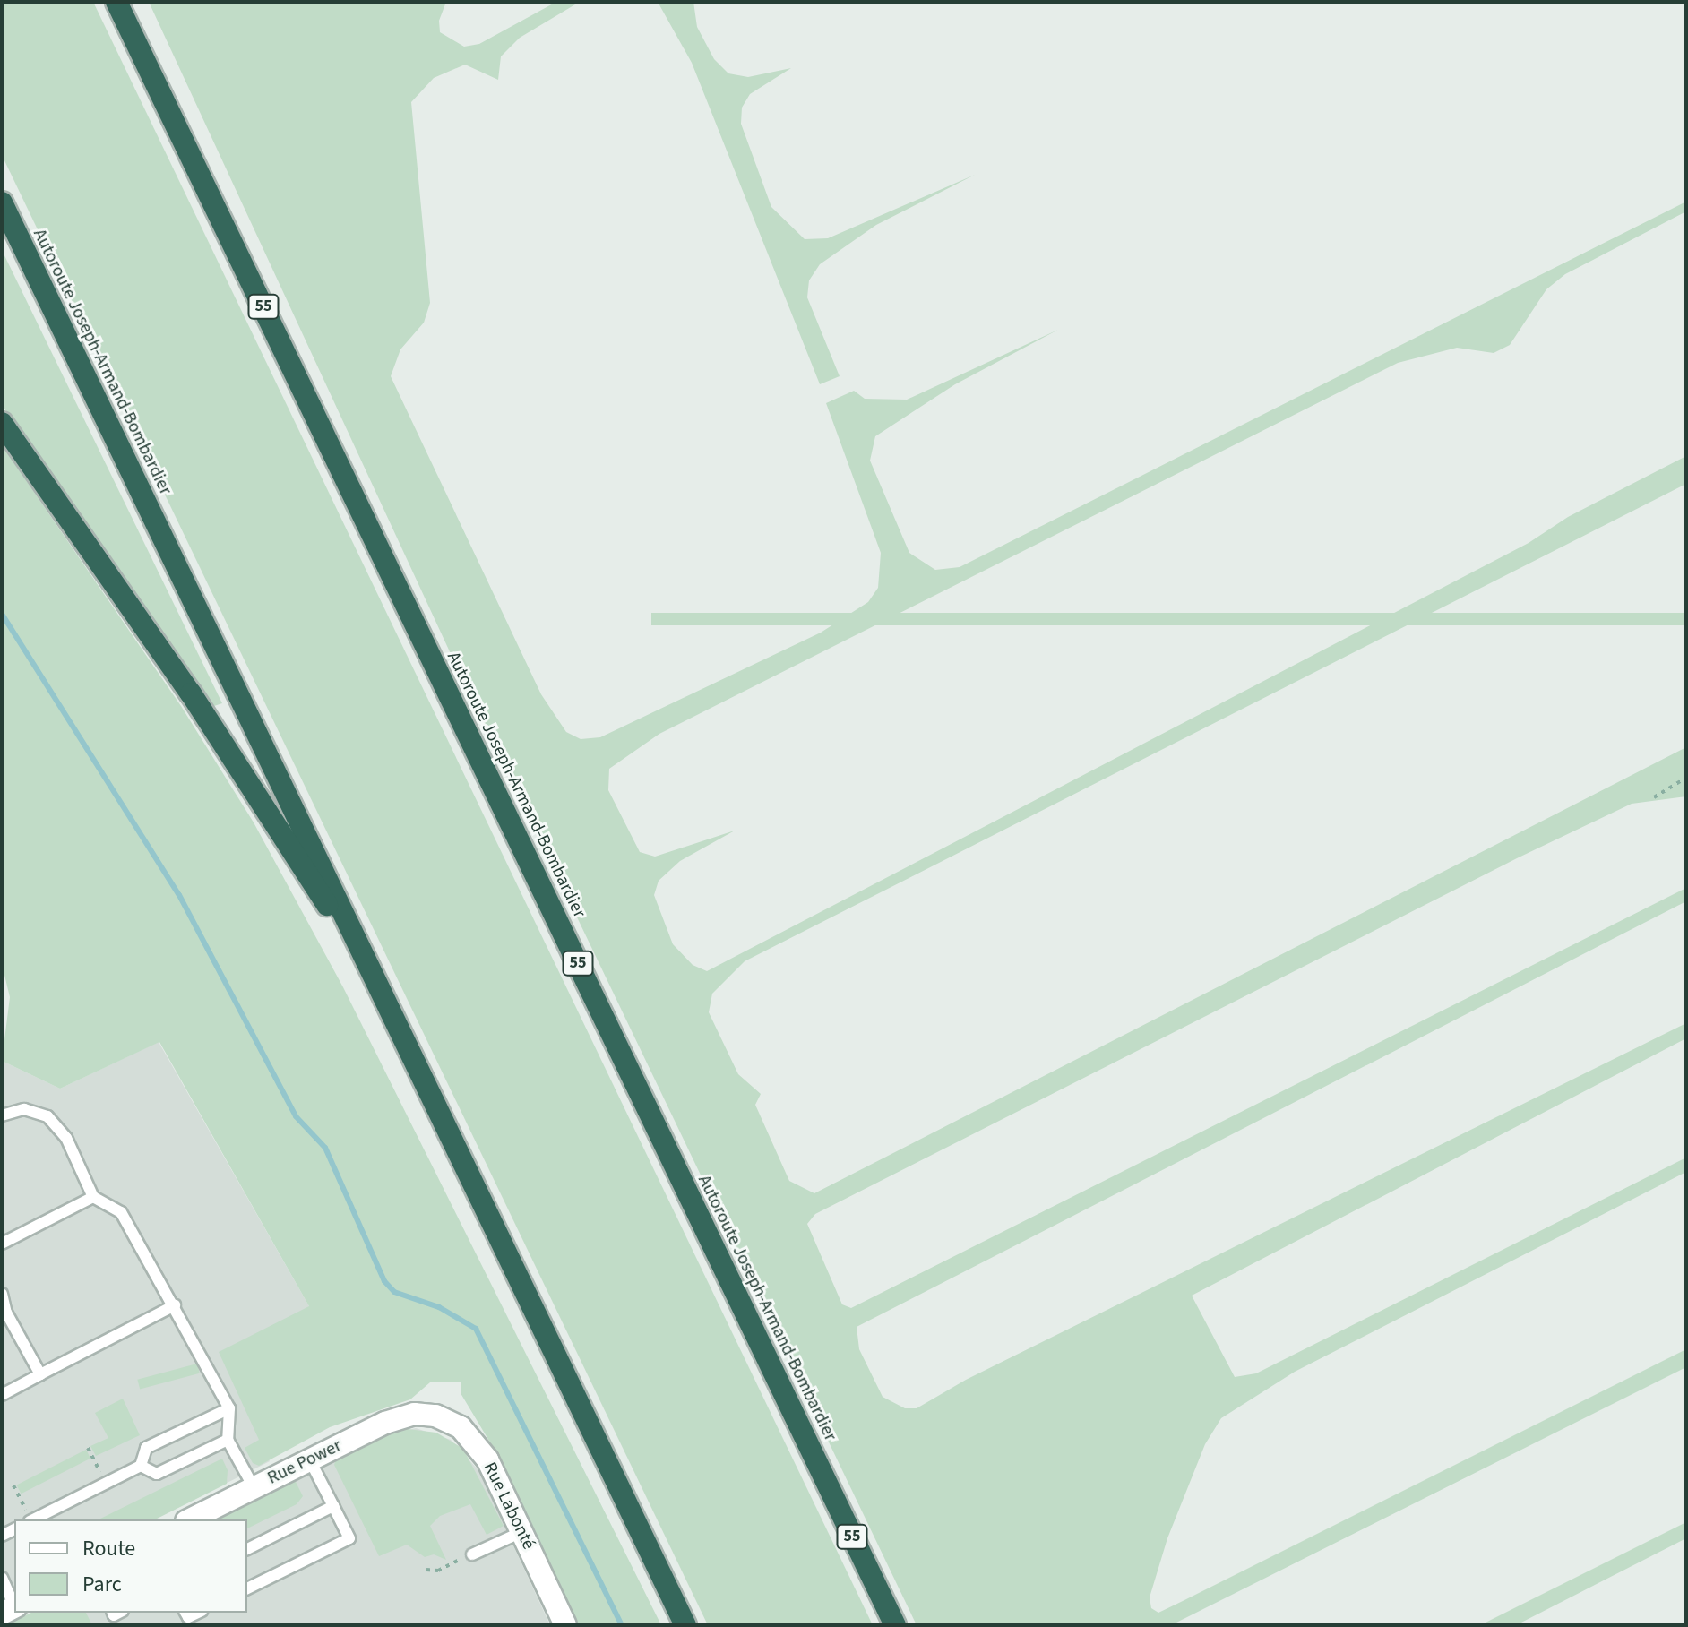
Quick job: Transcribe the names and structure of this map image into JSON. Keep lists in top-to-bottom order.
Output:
{
  "streets": {
    "highway": ["55", "Autoroute Joseph-Armand-Bombardier"],
    "street": ["Rue Power", "Rue Labonté"]
  },
  "crossings": [
    ["Rue Power", "Rue Labonté"]
  ],
  "legend": ["Route", "Parc"]
}
